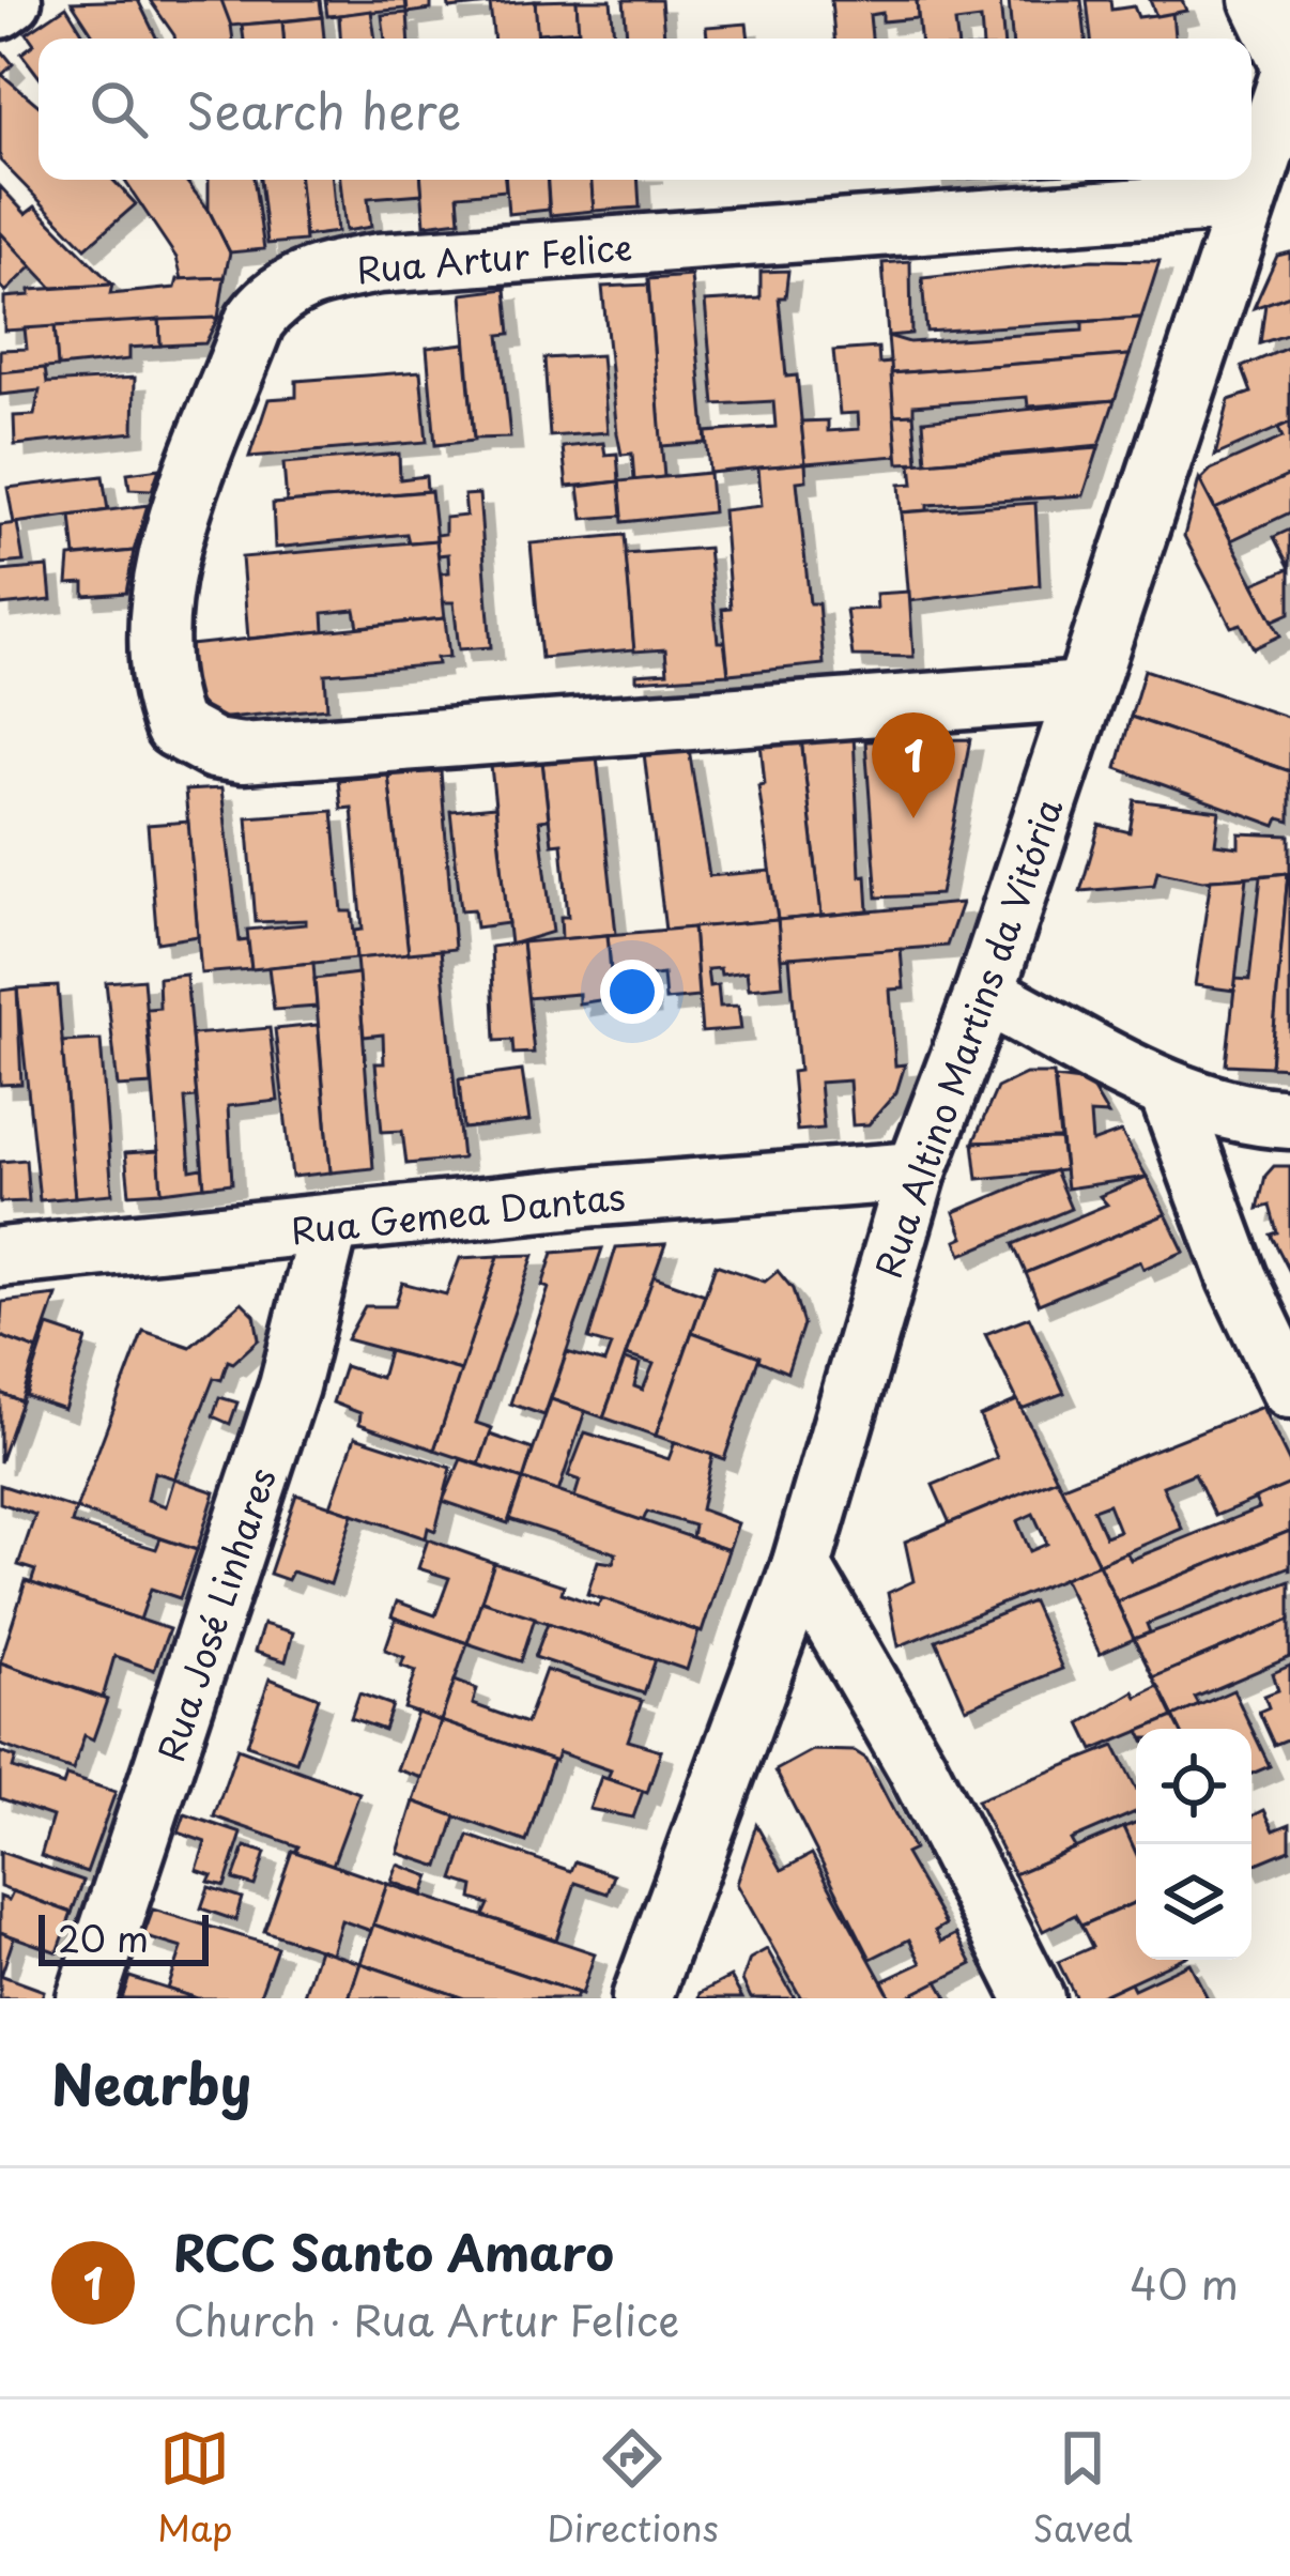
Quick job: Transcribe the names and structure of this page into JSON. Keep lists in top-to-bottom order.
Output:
{
  "streets": {
    "street": [
      "Rua Artur Felice",
      "Rua Altino Martins da Vitória",
      "Rua Gemea Dantas",
      "Rua José Linhares"
    ]
  },
  "crossings": [
    ["Rua Artur Felice", "Rua Altino Martins da Vitória"],
    ["Rua Altino Martins da Vitória", "Rua Gemea Dantas"],
    ["Rua Gemea Dantas", "Rua José Linhares"]
  ],
  "scale_bar": "20 m",
  "page": {
    "search": "Search here",
    "pins": "1",
    "scale": "20 m",
    "heading": "Nearby",
    "list": [
      {
        "mark": "1",
        "name": "RCC Santo Amaro",
        "note": "Church · Rua Artur Felice",
        "value": "40 m"
      }
    ],
    "nav": ["Map", "Directions", "Saved"]
  }
}
